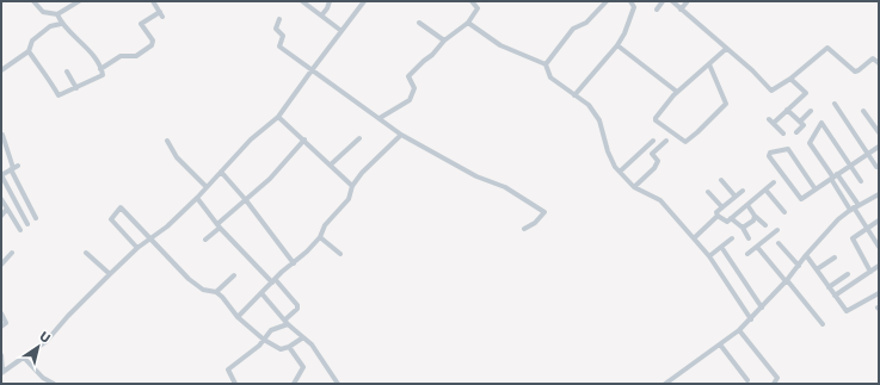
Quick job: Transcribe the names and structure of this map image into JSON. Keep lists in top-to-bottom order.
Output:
{
  "north": "top right"
}
